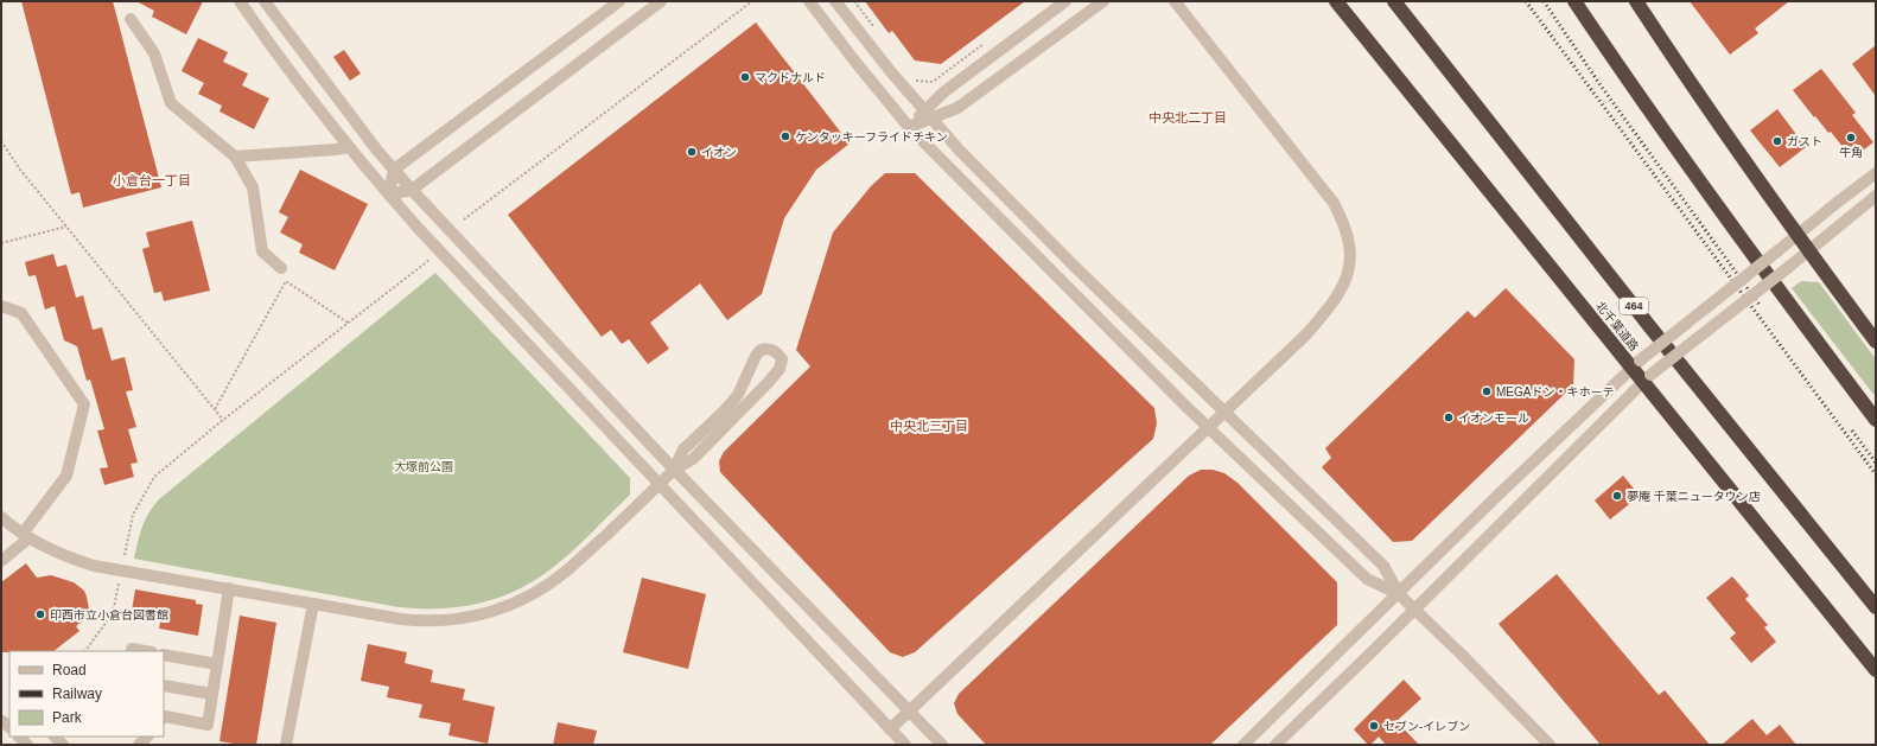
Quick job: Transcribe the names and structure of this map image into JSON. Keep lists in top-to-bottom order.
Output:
{
  "streets": {
    "highway": ["464", "北千葉道路"]
  },
  "districts": ["中央北二丁目", "小倉台一丁目", "中央北三丁目"],
  "parks": ["大塚前公園"],
  "places": [
    "マクドナルド",
    "ケンタッキーフライドチキン",
    "牛角",
    "ガスト",
    "イオン",
    "MEGAドン・キホーテ",
    "イオンモール",
    "夢庵 千葉ニュータウン店",
    "印西市立小倉台図書館",
    "セブン-イレブン"
  ],
  "legend": ["Road", "Railway", "Park"]
}
